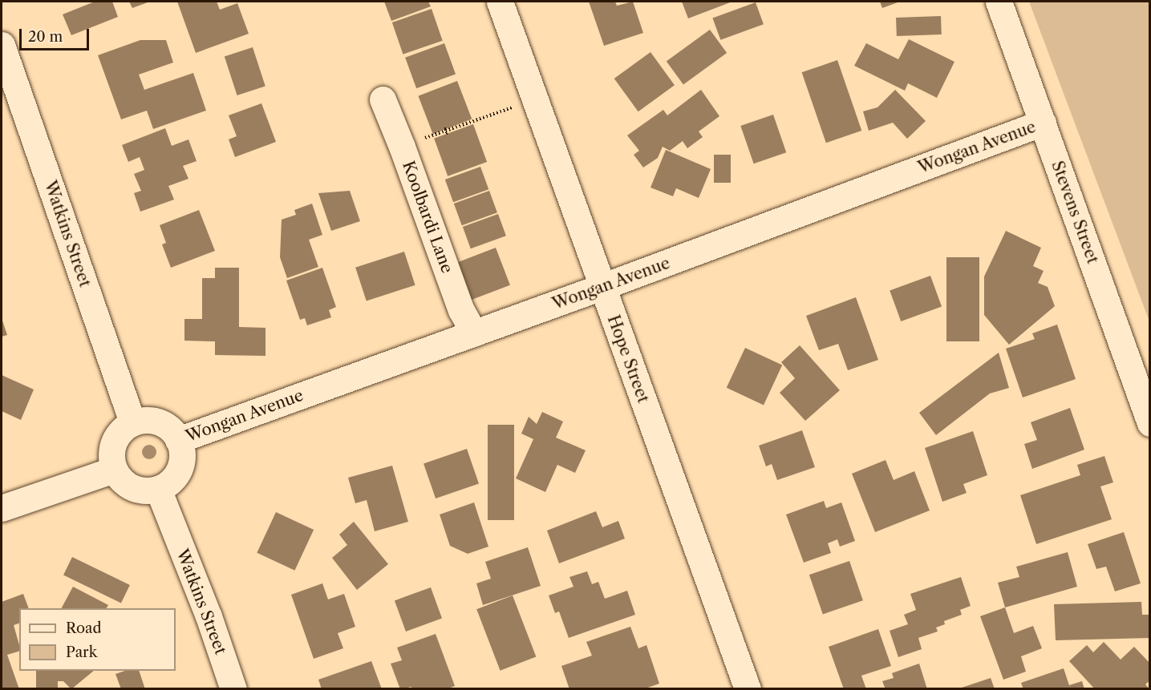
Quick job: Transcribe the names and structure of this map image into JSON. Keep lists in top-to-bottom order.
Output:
{
  "streets": {
    "street": [
      "Wongan Avenue",
      "Stevens Street",
      "Koolbardi Lane",
      "Watkins Street",
      "Hope Street"
    ]
  },
  "crossings": [
    ["Wongan Avenue", "Stevens Street"],
    ["Wongan Avenue", "Koolbardi Lane"],
    ["Wongan Avenue", "Watkins Street"],
    ["Wongan Avenue", "Hope Street"]
  ],
  "legend": ["Road", "Park"],
  "scale_bar": "20 m"
}
